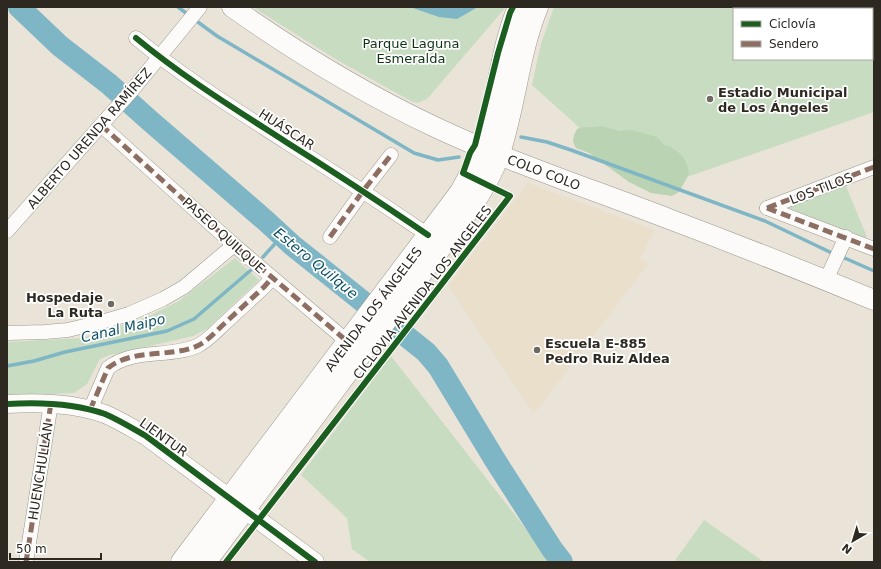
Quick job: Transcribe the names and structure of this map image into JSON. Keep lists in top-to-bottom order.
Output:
{
  "streets": {
    "main road": ["COLO COLO", "AVENIDA LOS ÁNGELES"],
    "street": [
      "HUÁSCAR",
      "ALBERTO URENDA RAMÍREZ",
      "LOS TILOS",
      "PASEO QUILQUE",
      "LIENTUR",
      "HUENCHULLÁN"
    ],
    "cycle path": ["CICLOVIA AVENIDA LOS ANGELES"]
  },
  "crossings": [
    ["HUÁSCAR", "ALBERTO URENDA RAMÍREZ"],
    ["HUÁSCAR", "AVENIDA LOS ÁNGELES"],
    ["ALBERTO URENDA RAMÍREZ", "PASEO QUILQUE"],
    ["COLO COLO", "AVENIDA LOS ÁNGELES"],
    ["PASEO QUILQUE", "AVENIDA LOS ÁNGELES"],
    ["AVENIDA LOS ÁNGELES", "LIENTUR"],
    ["LIENTUR", "HUENCHULLÁN"]
  ],
  "water": ["Estero Quilque", "Canal Maipo"],
  "parks": ["Parque Laguna Esmeralda"],
  "places": ["Estadio Municipal de Los Ángeles", "Hospedaje La Ruta", "Escuela E-885 Pedro Ruiz Aldea"],
  "legend": ["Ciclovía", "Sendero"],
  "scale_bar": "50 m",
  "north": "bottom left"
}
